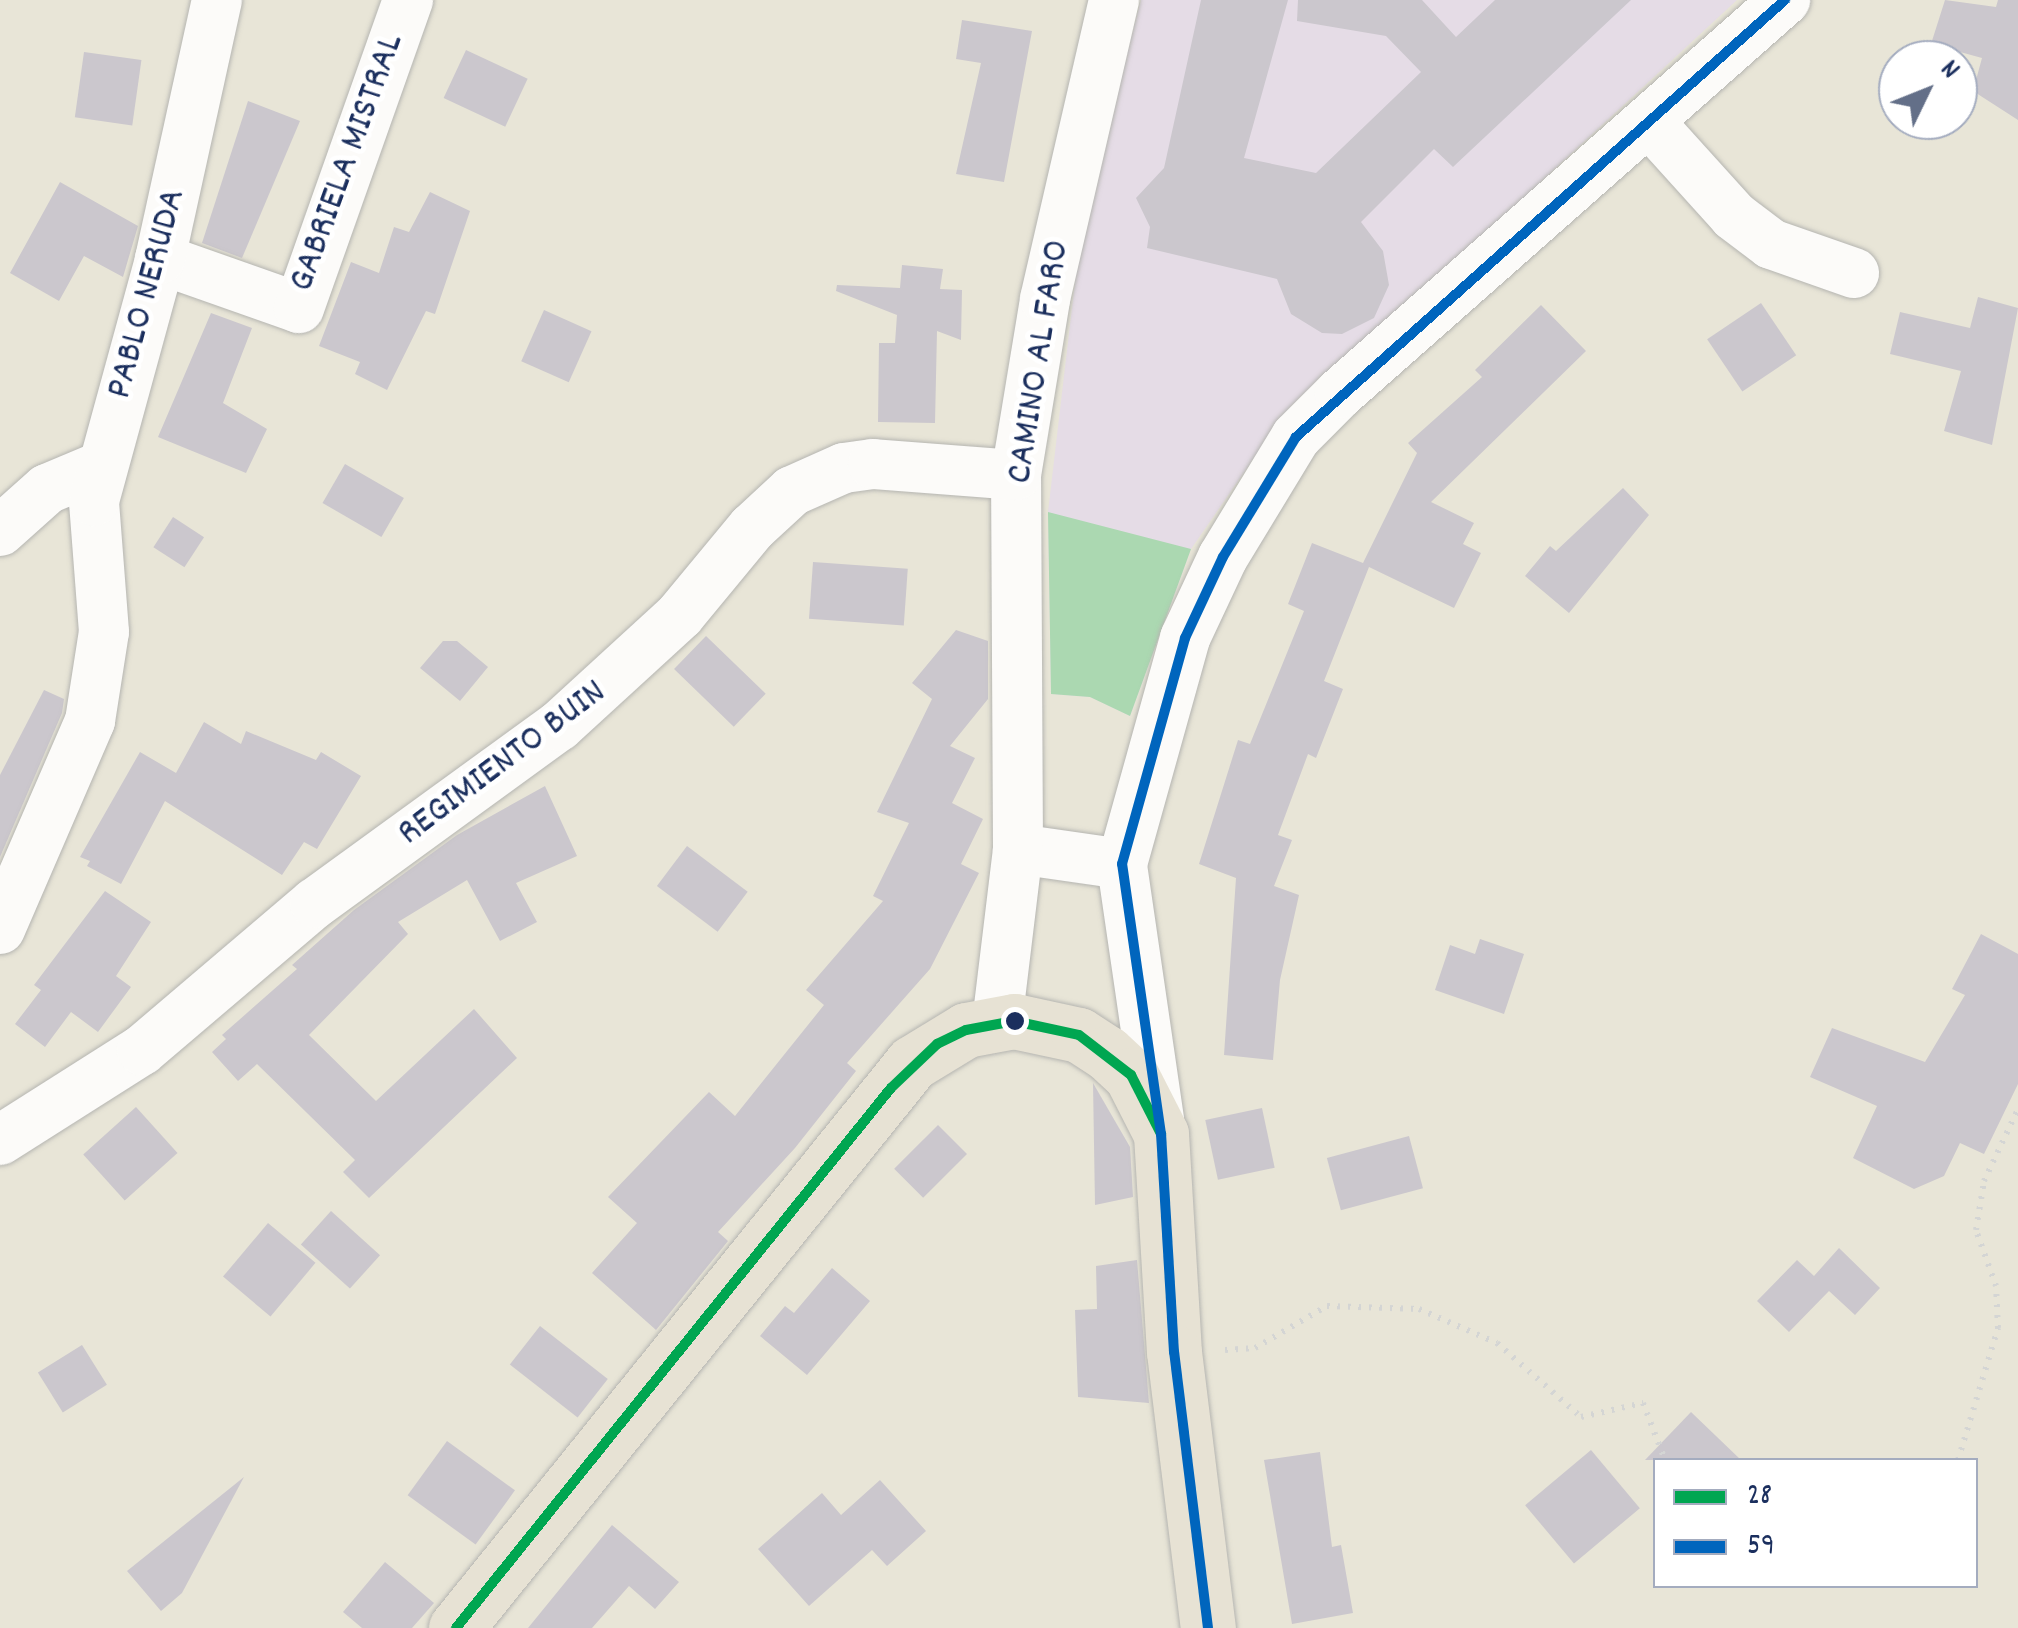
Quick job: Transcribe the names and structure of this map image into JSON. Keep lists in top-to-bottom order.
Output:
{
  "streets": {
    "street": [
      "GABRIELA MISTRAL",
      "PABLO NERUDA",
      "CAMINO AL FARO",
      "REGIMIENTO BUIN"
    ]
  },
  "crossings": [
    ["GABRIELA MISTRAL", "PABLO NERUDA"],
    ["CAMINO AL FARO", "REGIMIENTO BUIN"]
  ],
  "lines": ["transit line 59", "transit line 28"],
  "legend": ["28", "59"],
  "north": "top right"
}
